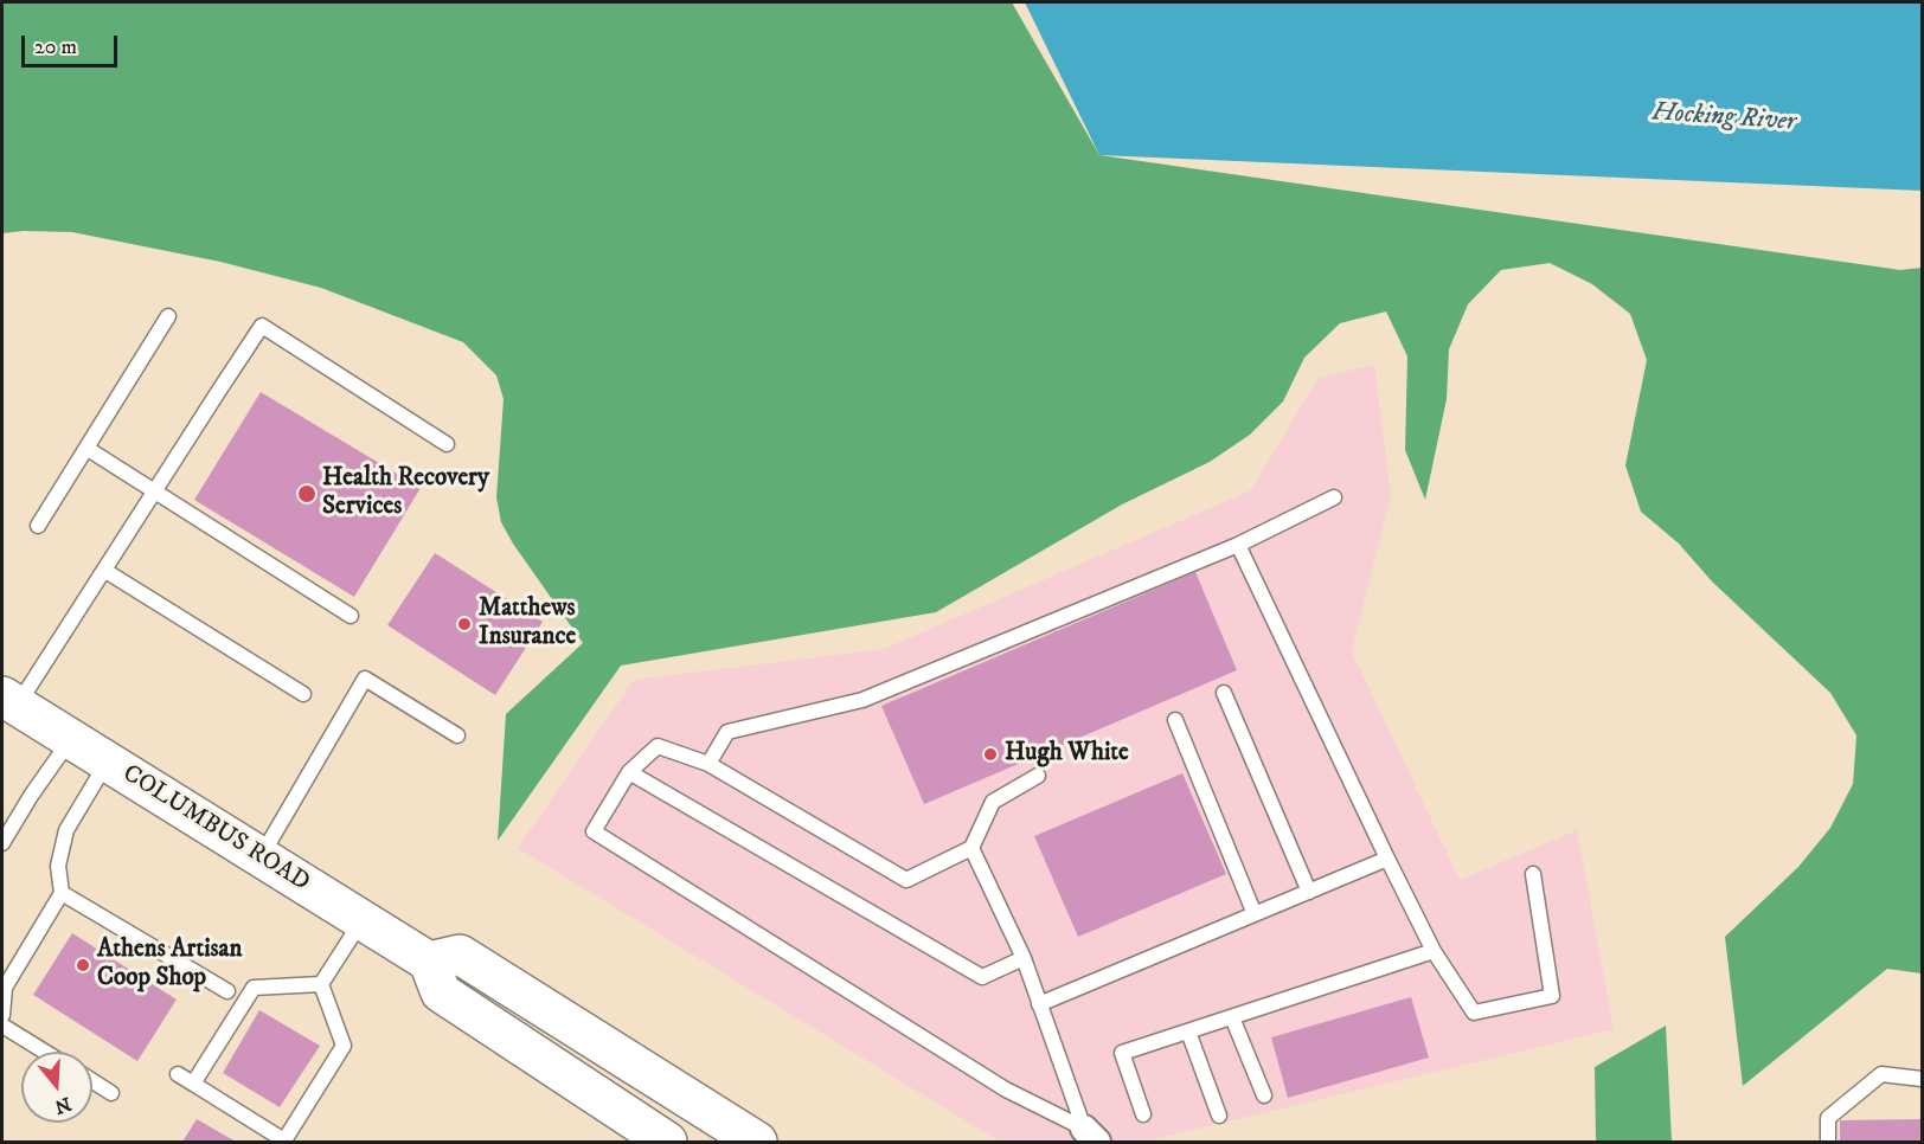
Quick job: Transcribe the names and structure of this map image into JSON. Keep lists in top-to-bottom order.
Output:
{
  "streets": {
    "main road": ["COLUMBUS ROAD"]
  },
  "water": ["Hocking River"],
  "places": [
    "Health Recovery Services",
    "Matthews Insurance",
    "Hugh White",
    "Athens Artisan Coop Shop"
  ],
  "scale_bar": "20 m",
  "north": "bottom"
}
